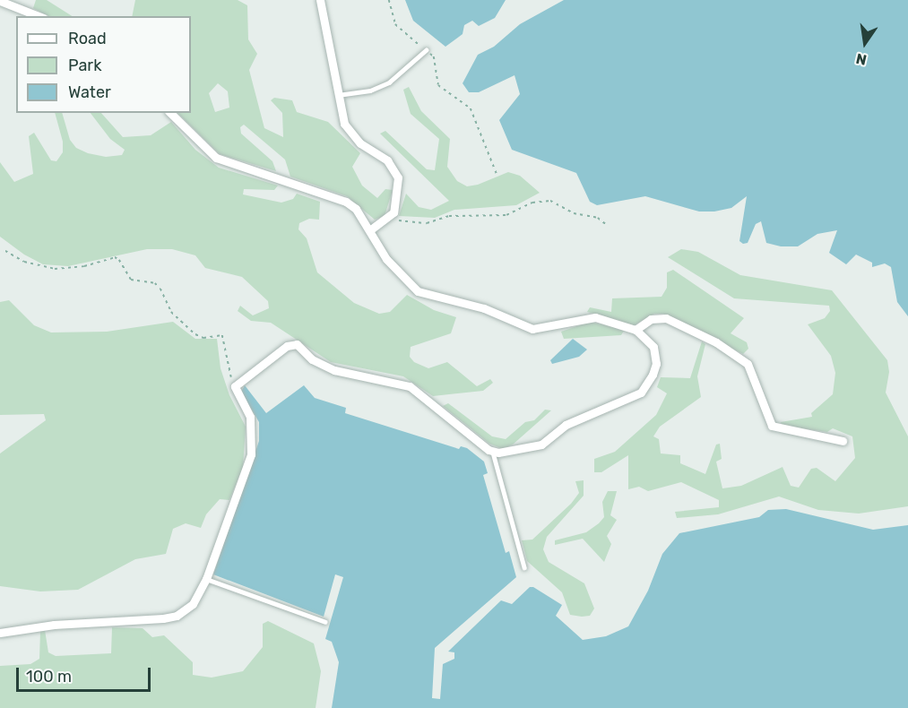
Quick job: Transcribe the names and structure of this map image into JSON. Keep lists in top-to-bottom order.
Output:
{
  "legend": ["Road", "Park", "Water"],
  "scale_bar": "100 m",
  "north": "bottom"
}
